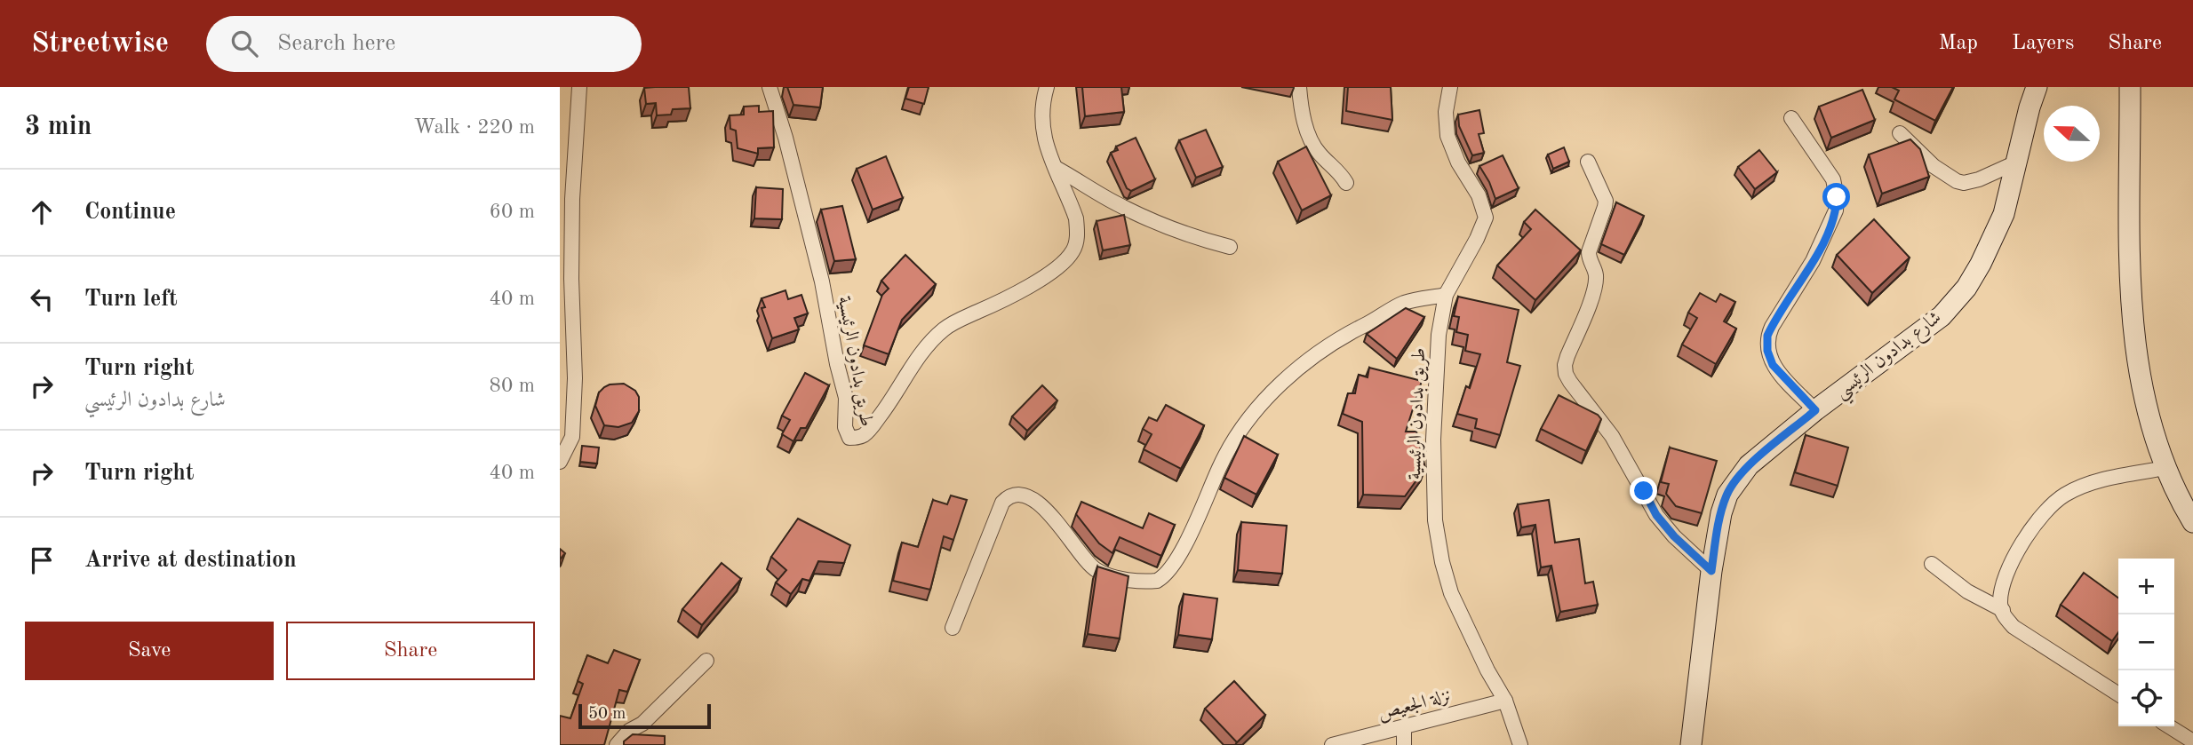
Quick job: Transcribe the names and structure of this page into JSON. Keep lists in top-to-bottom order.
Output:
{
  "streets": {
    "main road": ["شارع بدادون الرئيسي"],
    "street": ["طريق بدادون الرئيسية", "نزلة الجعيص"]
  },
  "crossings": [
    ["طريق بدادون الرئيسية", "نزلة الجعيص"]
  ],
  "scale_bar": "50 m",
  "north": "left",
  "page": {
    "header": "Streetwise",
    "search": "Search here",
    "nav": ["Map", "Layers", "Share"],
    "heading": ["3 min", "Walk · 220 m"],
    "list": [
      ["Continue", "60 m"],
      ["Turn left", "40 m"],
      ["Turn right", "شارع بدادون الرئيسي", "80 m"],
      ["Turn right", "40 m"],
      "Arrive at destination"
    ],
    "map_buttons": ["+", "−"],
    "buttons": ["Save", "Share"],
    "scale": "50 m"
  }
}
